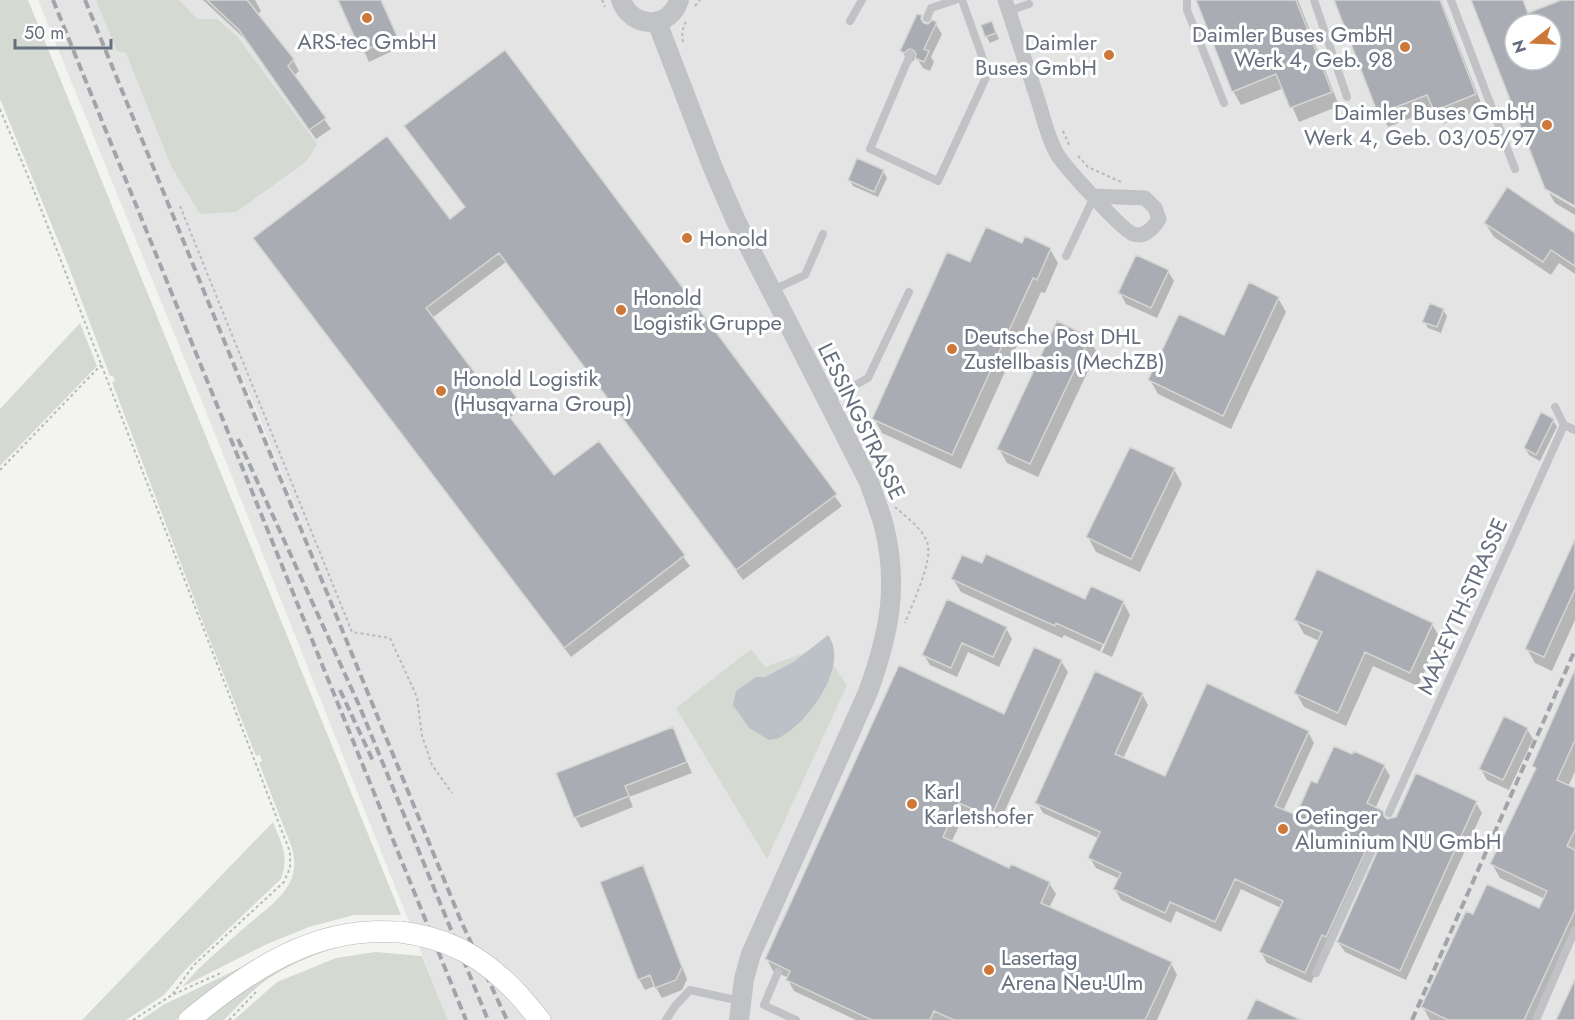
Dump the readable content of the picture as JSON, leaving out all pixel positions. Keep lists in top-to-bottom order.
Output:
{
  "streets": {
    "street": ["LESSINGSTRASSE"],
    "lane": ["MAX-EYTH-STRASSE"]
  },
  "places": [
    "ARS-tec GmbH",
    "Daimler Buses GmbH Werk 4, Geb. 98",
    "Daimler Buses GmbH",
    "Daimler Buses GmbH Werk 4, Geb. 03/05/97",
    "Honold",
    "Honold Logistik Gruppe",
    "Deutsche Post DHL Zustellbasis (MechZB)",
    "Honold Logistik (Husqvarna Group)",
    "Karl Karletshofer",
    "Oetinger Aluminium NU GmbH",
    "Lasertag Arena Neu-Ulm"
  ],
  "scale_bar": "50 m",
  "north": "left"
}
